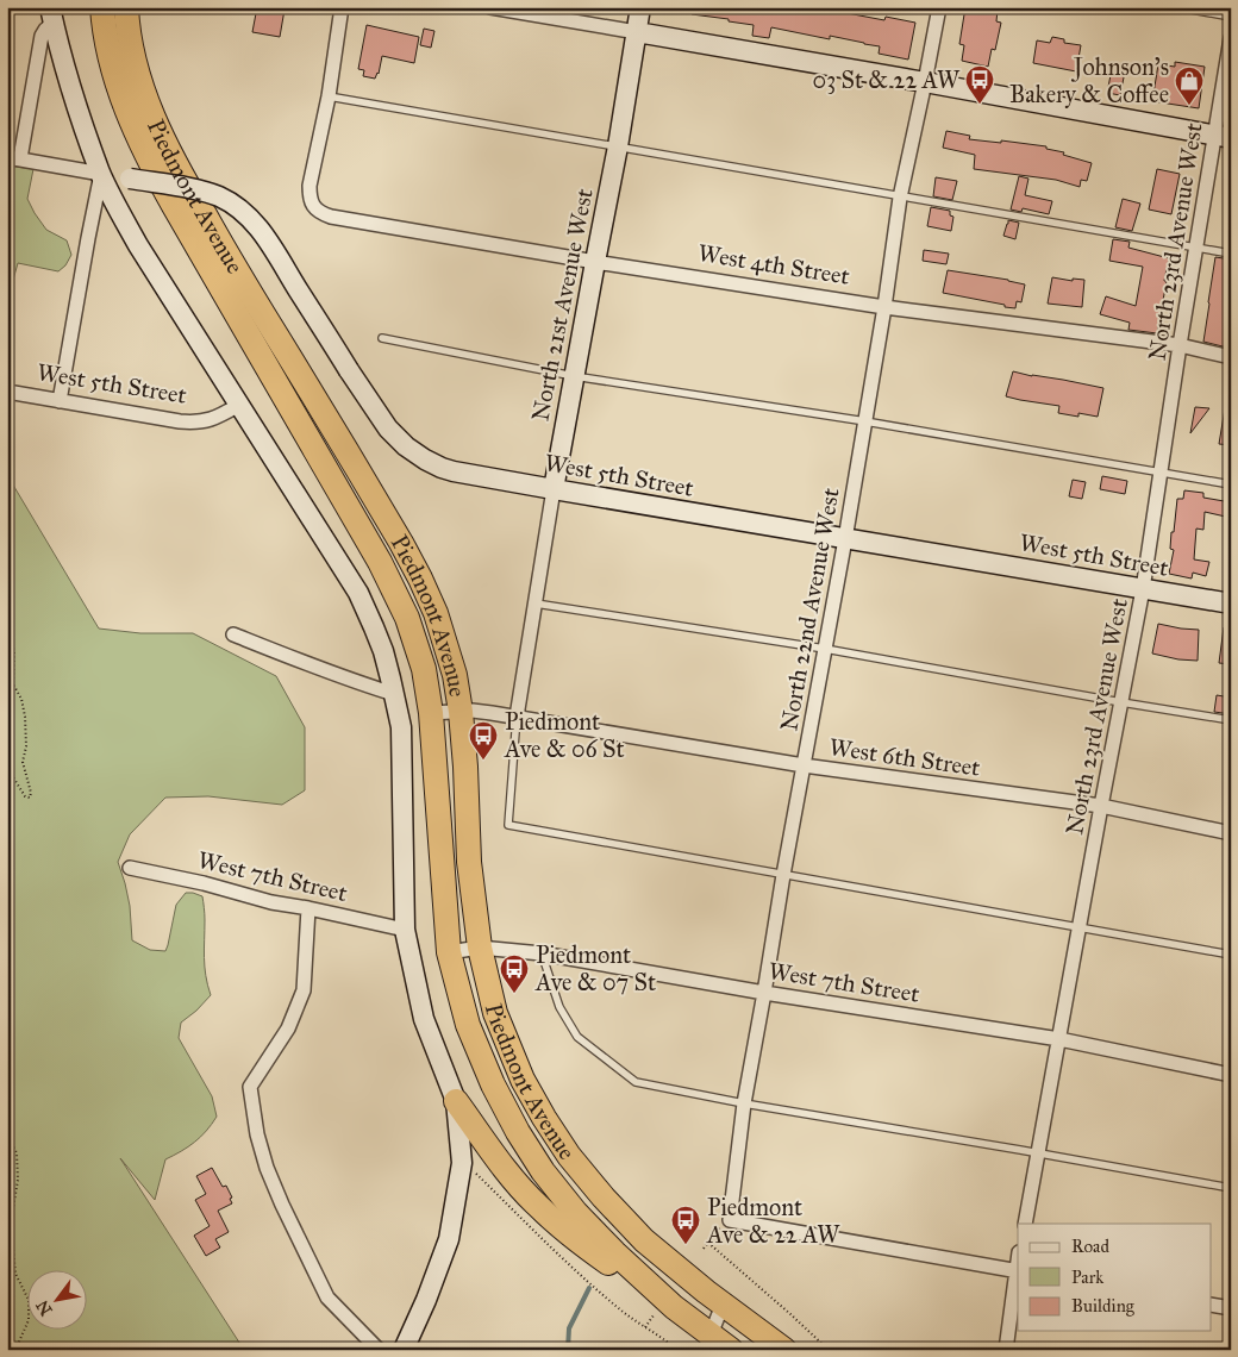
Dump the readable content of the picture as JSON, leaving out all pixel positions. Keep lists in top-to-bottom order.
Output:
{
  "streets": {
    "highway": ["Piedmont Avenue"],
    "street": [
      "North 23rd Avenue West",
      "West 4th Street",
      "North 21st Avenue West",
      "West 5th Street",
      "North 22nd Avenue West",
      "West 6th Street",
      "West 7th Street"
    ]
  },
  "crossings": [
    ["Piedmont Avenue", "West 6th Street"],
    ["Piedmont Avenue", "West 7th Street"],
    ["North 23rd Avenue West", "West 4th Street"],
    ["North 23rd Avenue West", "West 5th Street"],
    ["North 23rd Avenue West", "West 6th Street"],
    ["North 23rd Avenue West", "West 7th Street"],
    ["West 4th Street", "North 21st Avenue West"],
    ["West 4th Street", "North 22nd Avenue West"],
    ["North 21st Avenue West", "West 5th Street"],
    ["North 21st Avenue West", "West 6th Street"],
    ["West 5th Street", "North 22nd Avenue West"],
    ["North 22nd Avenue West", "West 6th Street"],
    ["North 22nd Avenue West", "West 7th Street"]
  ],
  "places": {
    "bus stop": [
      "03 St & 22 AW",
      "Piedmont Ave & 06 St",
      "Piedmont Ave & 07 St",
      "Piedmont Ave & 22 AW"
    ],
    "shop": ["Johnson's Bakery & Coffee"]
  },
  "legend": ["Road", "Park", "Building"],
  "north": "bottom left"
}
